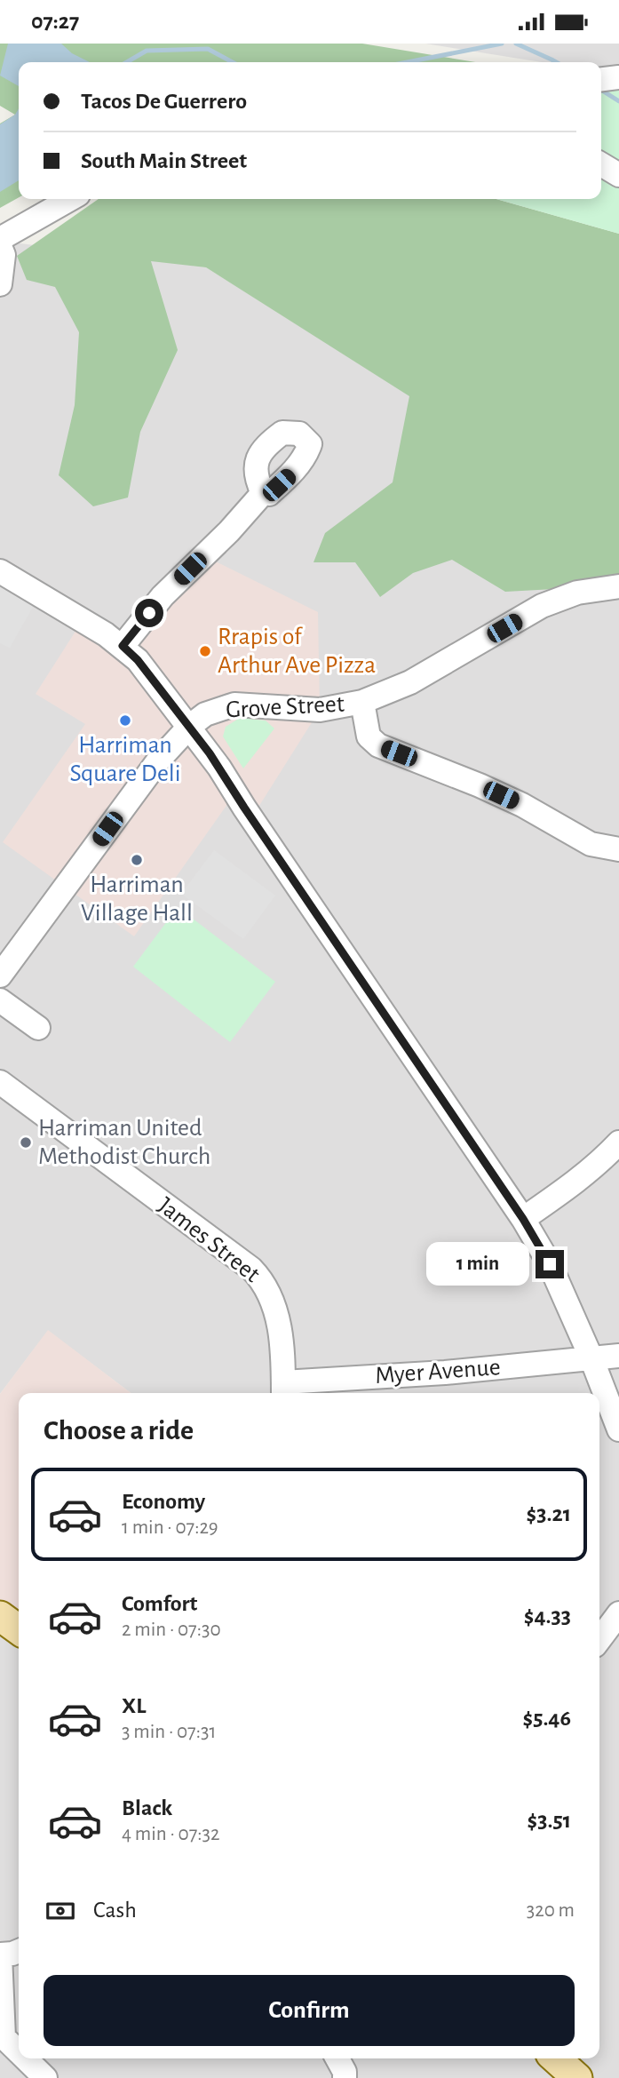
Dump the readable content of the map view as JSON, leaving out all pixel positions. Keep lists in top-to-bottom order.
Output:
{
  "streets": {
    "street": ["Grove Street", "James Street", "Myer Avenue"]
  },
  "crossings": [
    ["James Street", "Myer Avenue"]
  ],
  "places": [
    "Rrapis of Arthur Ave Pizza",
    "Harriman Square Deli",
    "Harriman Village Hall",
    "Harriman United Methodist Church"
  ],
  "page": {
    "status": "07:27",
    "banner": ["Tacos De Guerrero", "South Main Street"],
    "bubble": "1 min",
    "heading": "Choose a ride",
    "list": [
      {
        "name": "Economy",
        "note": "1 min · 07:29",
        "value": "$3.21"
      },
      {
        "name": "Comfort",
        "note": "2 min · 07:30",
        "value": "$4.33"
      },
      {
        "name": "XL",
        "note": "3 min · 07:31",
        "value": "$5.46"
      },
      {
        "name": "Black",
        "note": "4 min · 07:32",
        "value": "$3.51"
      }
    ],
    "pay": ["Cash", "320 m"],
    "buttons": "Confirm"
  }
}
